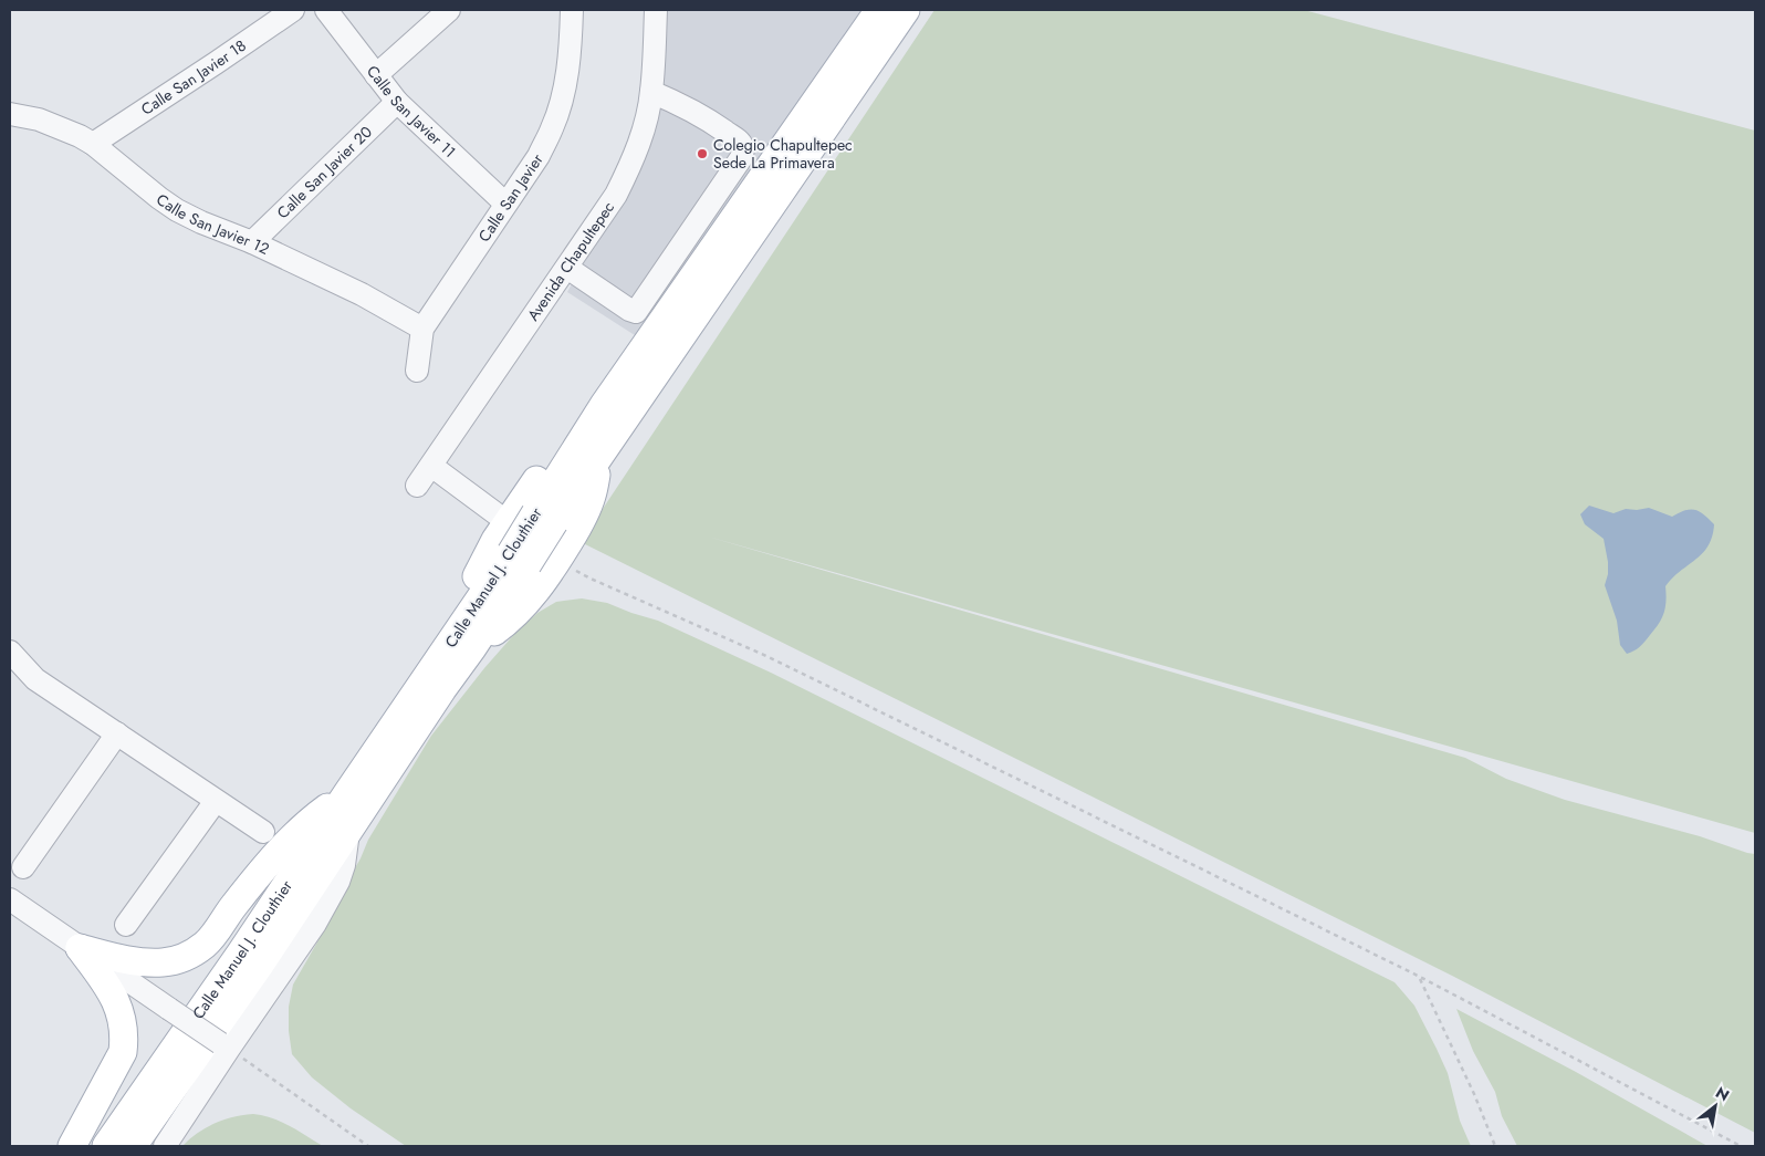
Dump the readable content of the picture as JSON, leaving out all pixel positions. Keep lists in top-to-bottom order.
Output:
{
  "streets": {
    "main road": ["Calle Manuel J. Clouthier"],
    "street": [
      "Calle San Javier 18",
      "Calle San Javier 11",
      "Calle San Javier 20",
      "Calle San Javier",
      "Calle San Javier 12",
      "Avenida Chapultepec"
    ]
  },
  "crossings": [
    ["Calle San Javier 18", "Calle San Javier 12"],
    ["Calle San Javier 11", "Calle San Javier 20"],
    ["Calle San Javier 11", "Calle San Javier"],
    ["Calle San Javier 20", "Calle San Javier 12"],
    ["Calle San Javier", "Calle San Javier 12"]
  ],
  "places": ["Colegio Chapultepec Sede La Primavera"],
  "north": "top right"
}
